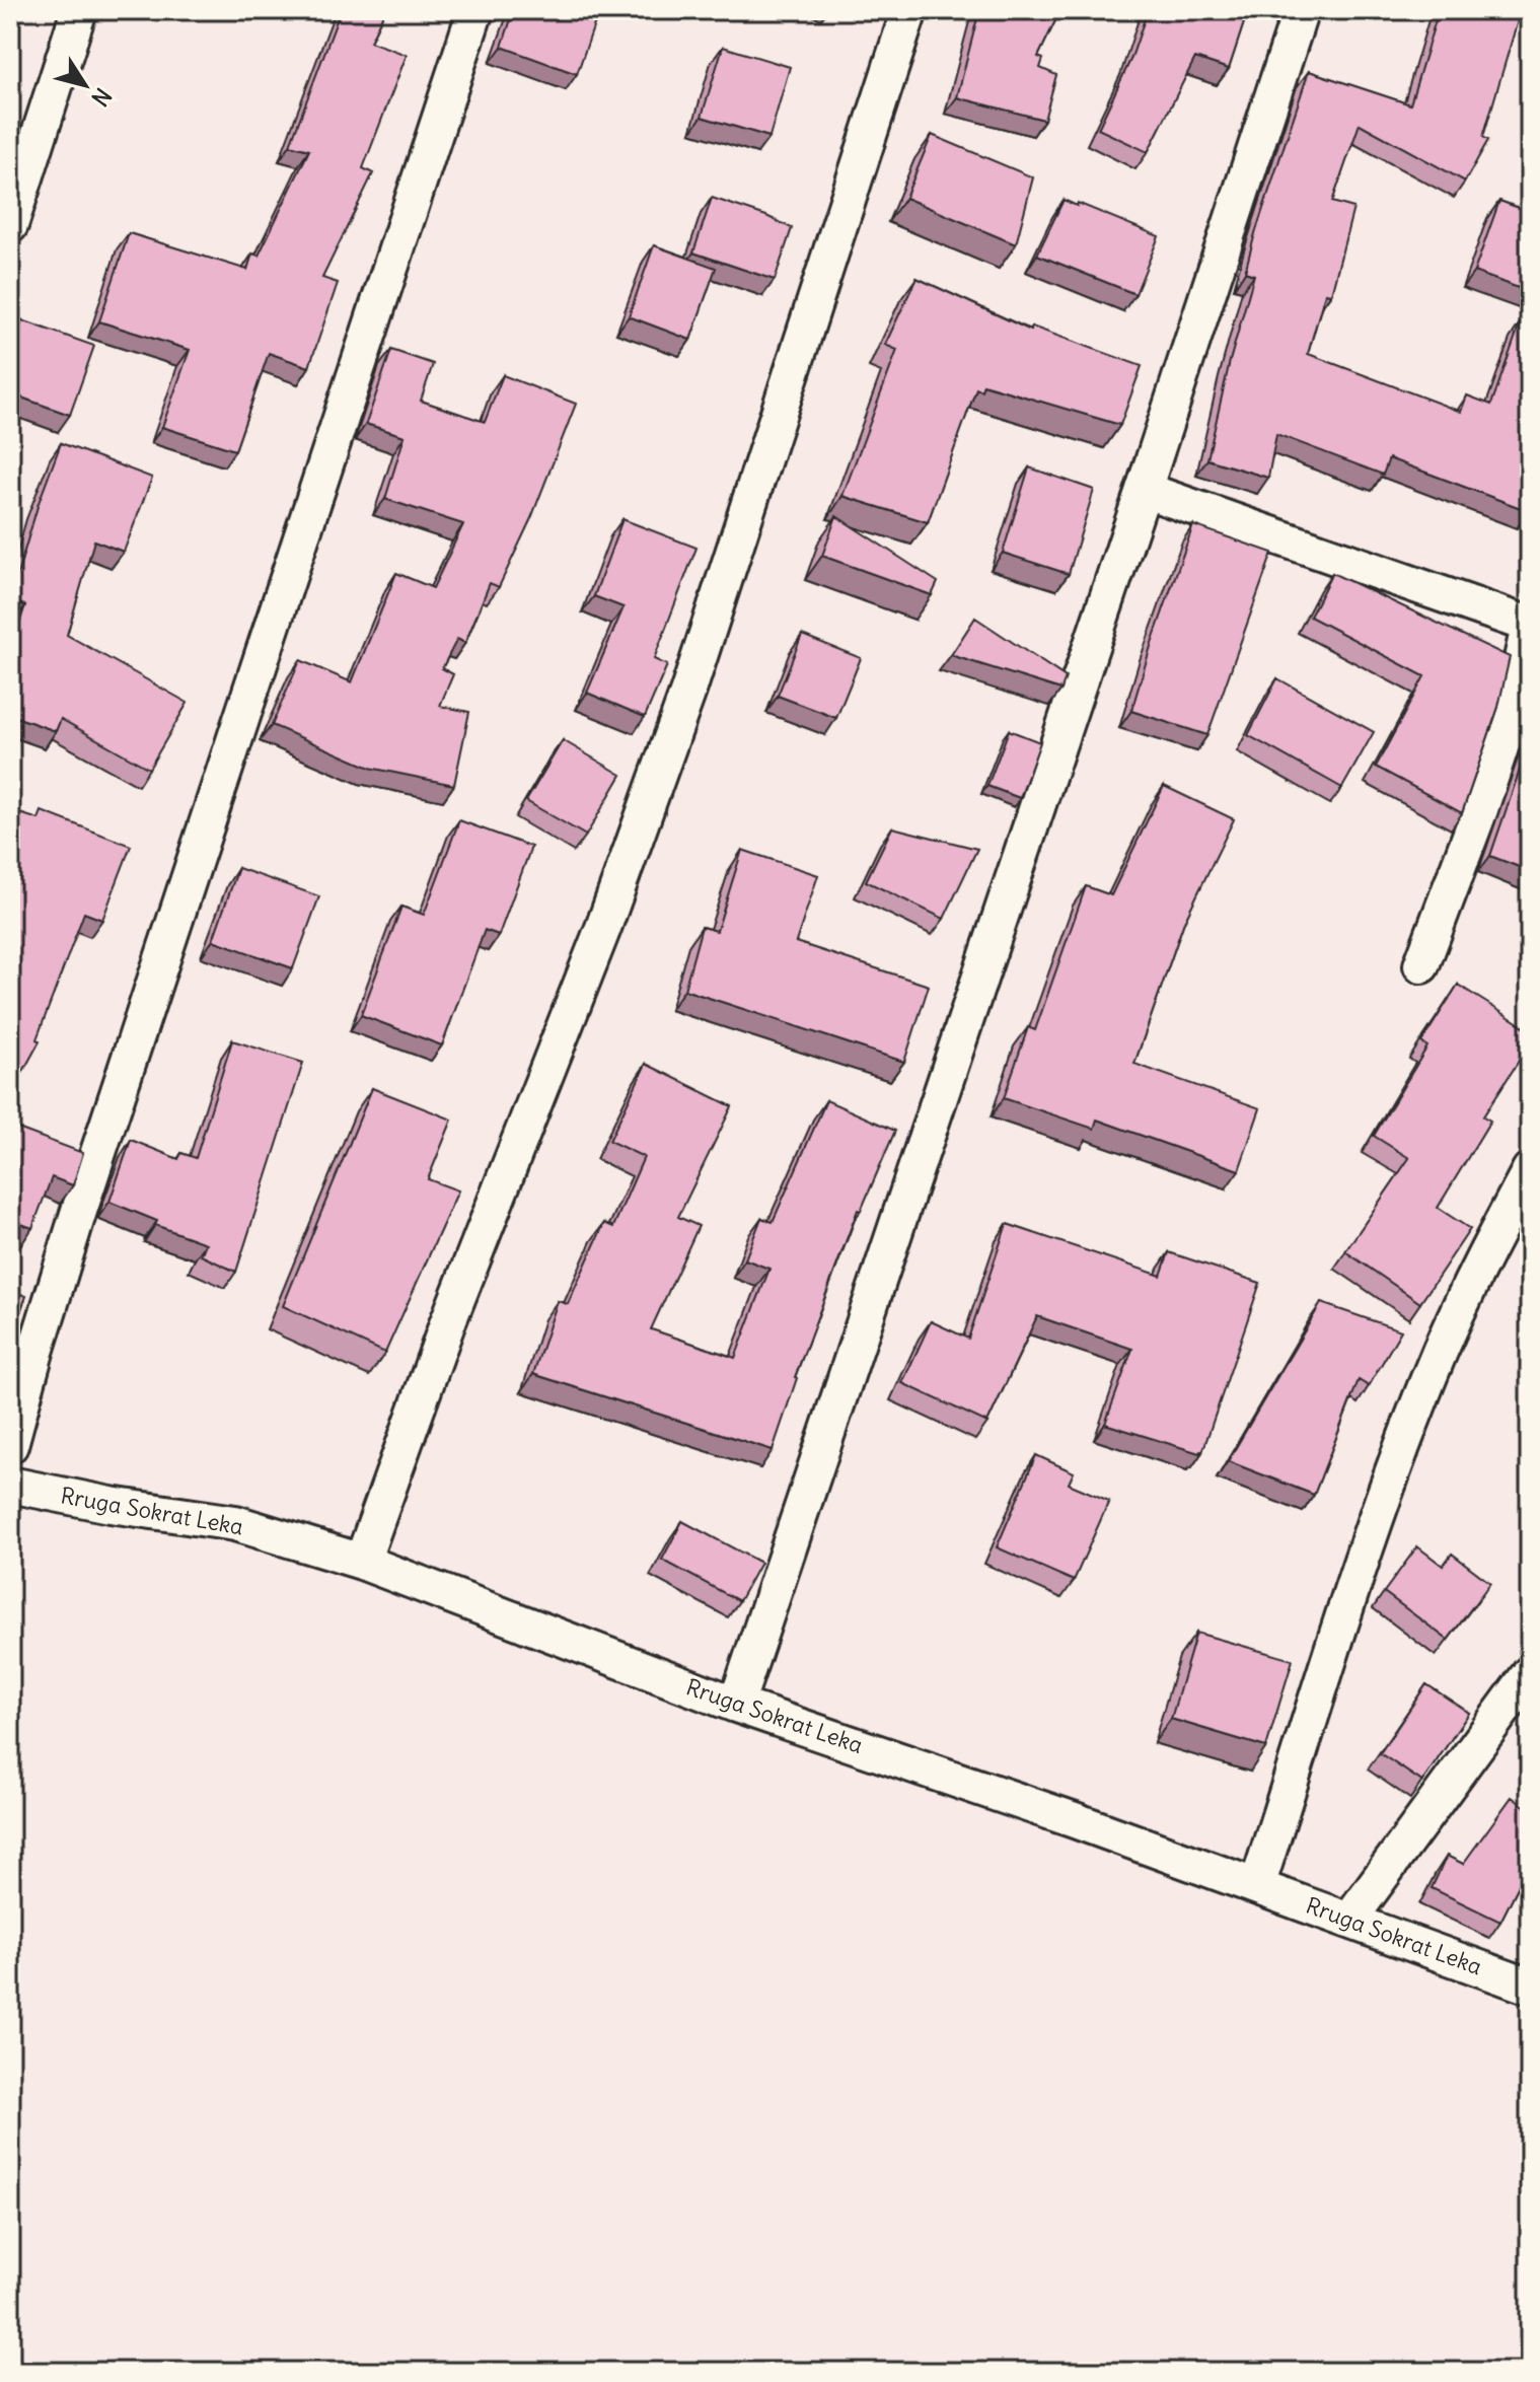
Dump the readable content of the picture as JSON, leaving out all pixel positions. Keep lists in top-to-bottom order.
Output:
{
  "streets": {
    "street": ["Rruga Sokrat Leka"]
  },
  "north": "bottom right"
}
